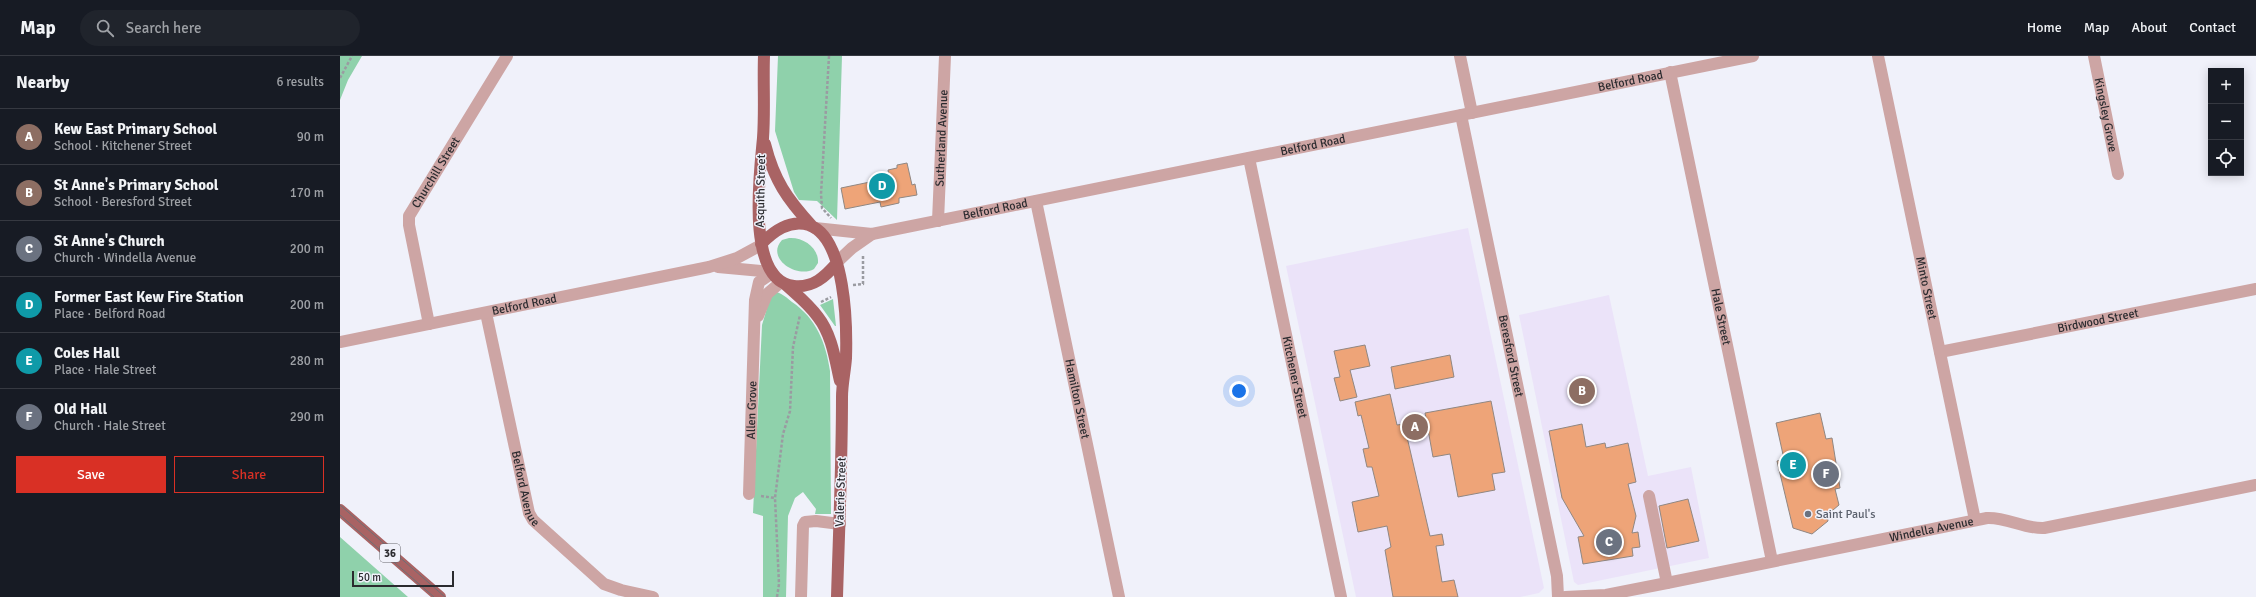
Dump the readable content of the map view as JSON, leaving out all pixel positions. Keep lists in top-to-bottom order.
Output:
{
  "streets": {
    "main road": ["Asquith Street", "Valerie Street", "36"],
    "street": [
      "Belford Road",
      "Kingsley Grove",
      "Sutherland Avenue",
      "Churchill Street",
      "Minto Street",
      "Hale Street",
      "Birdwood Street",
      "Beresford Street",
      "Kitchener Street",
      "Hamilton Street",
      "Allen Grove",
      "Belford Avenue",
      "Windella Avenue"
    ]
  },
  "crossings": [
    ["Belford Road", "Sutherland Avenue"],
    ["Belford Road", "Churchill Street"],
    ["Belford Road", "Asquith Street"],
    ["Belford Road", "Hale Street"],
    ["Belford Road", "Beresford Street"],
    ["Belford Road", "Kitchener Street"],
    ["Belford Road", "Hamilton Street"],
    ["Belford Road", "Allen Grove"],
    ["Belford Road", "Belford Avenue"],
    ["Belford Road", "Valerie Street"],
    ["Asquith Street", "Allen Grove"],
    ["Asquith Street", "Valerie Street"],
    ["Minto Street", "Birdwood Street"],
    ["Minto Street", "Windella Avenue"],
    ["Hale Street", "Windella Avenue"],
    ["Allen Grove", "Valerie Street"]
  ],
  "places": ["Saint Paul's"],
  "scale_bar": "50 m",
  "page": {
    "header": "Map",
    "search": "Search here",
    "nav": [
      "Home",
      "Map",
      "About",
      "Contact"
    ],
    "heading": ["Nearby", "6 results"],
    "map_buttons": ["+", "−"],
    "list": [
      {
        "mark": "A",
        "name": "Kew East Primary School",
        "note": "School · Kitchener Street",
        "value": "90 m"
      },
      {
        "mark": "B",
        "name": "St Anne's Primary School",
        "note": "School · Beresford Street",
        "value": "170 m"
      },
      {
        "mark": "C",
        "name": "St Anne's Church",
        "note": "Church · Windella Avenue",
        "value": "200 m"
      },
      {
        "mark": "D",
        "name": "Former East Kew Fire Station",
        "note": "Place · Belford Road",
        "value": "200 m"
      },
      {
        "mark": "E",
        "name": "Coles Hall",
        "note": "Place · Hale Street",
        "value": "280 m"
      },
      {
        "mark": "F",
        "name": "Old Hall",
        "note": "Church · Hale Street",
        "value": "290 m"
      }
    ],
    "pins": [
      "D",
      "B",
      "A",
      "E",
      "F",
      "C"
    ],
    "buttons": ["Save", "Share"],
    "scale": "50 m"
  }
}
